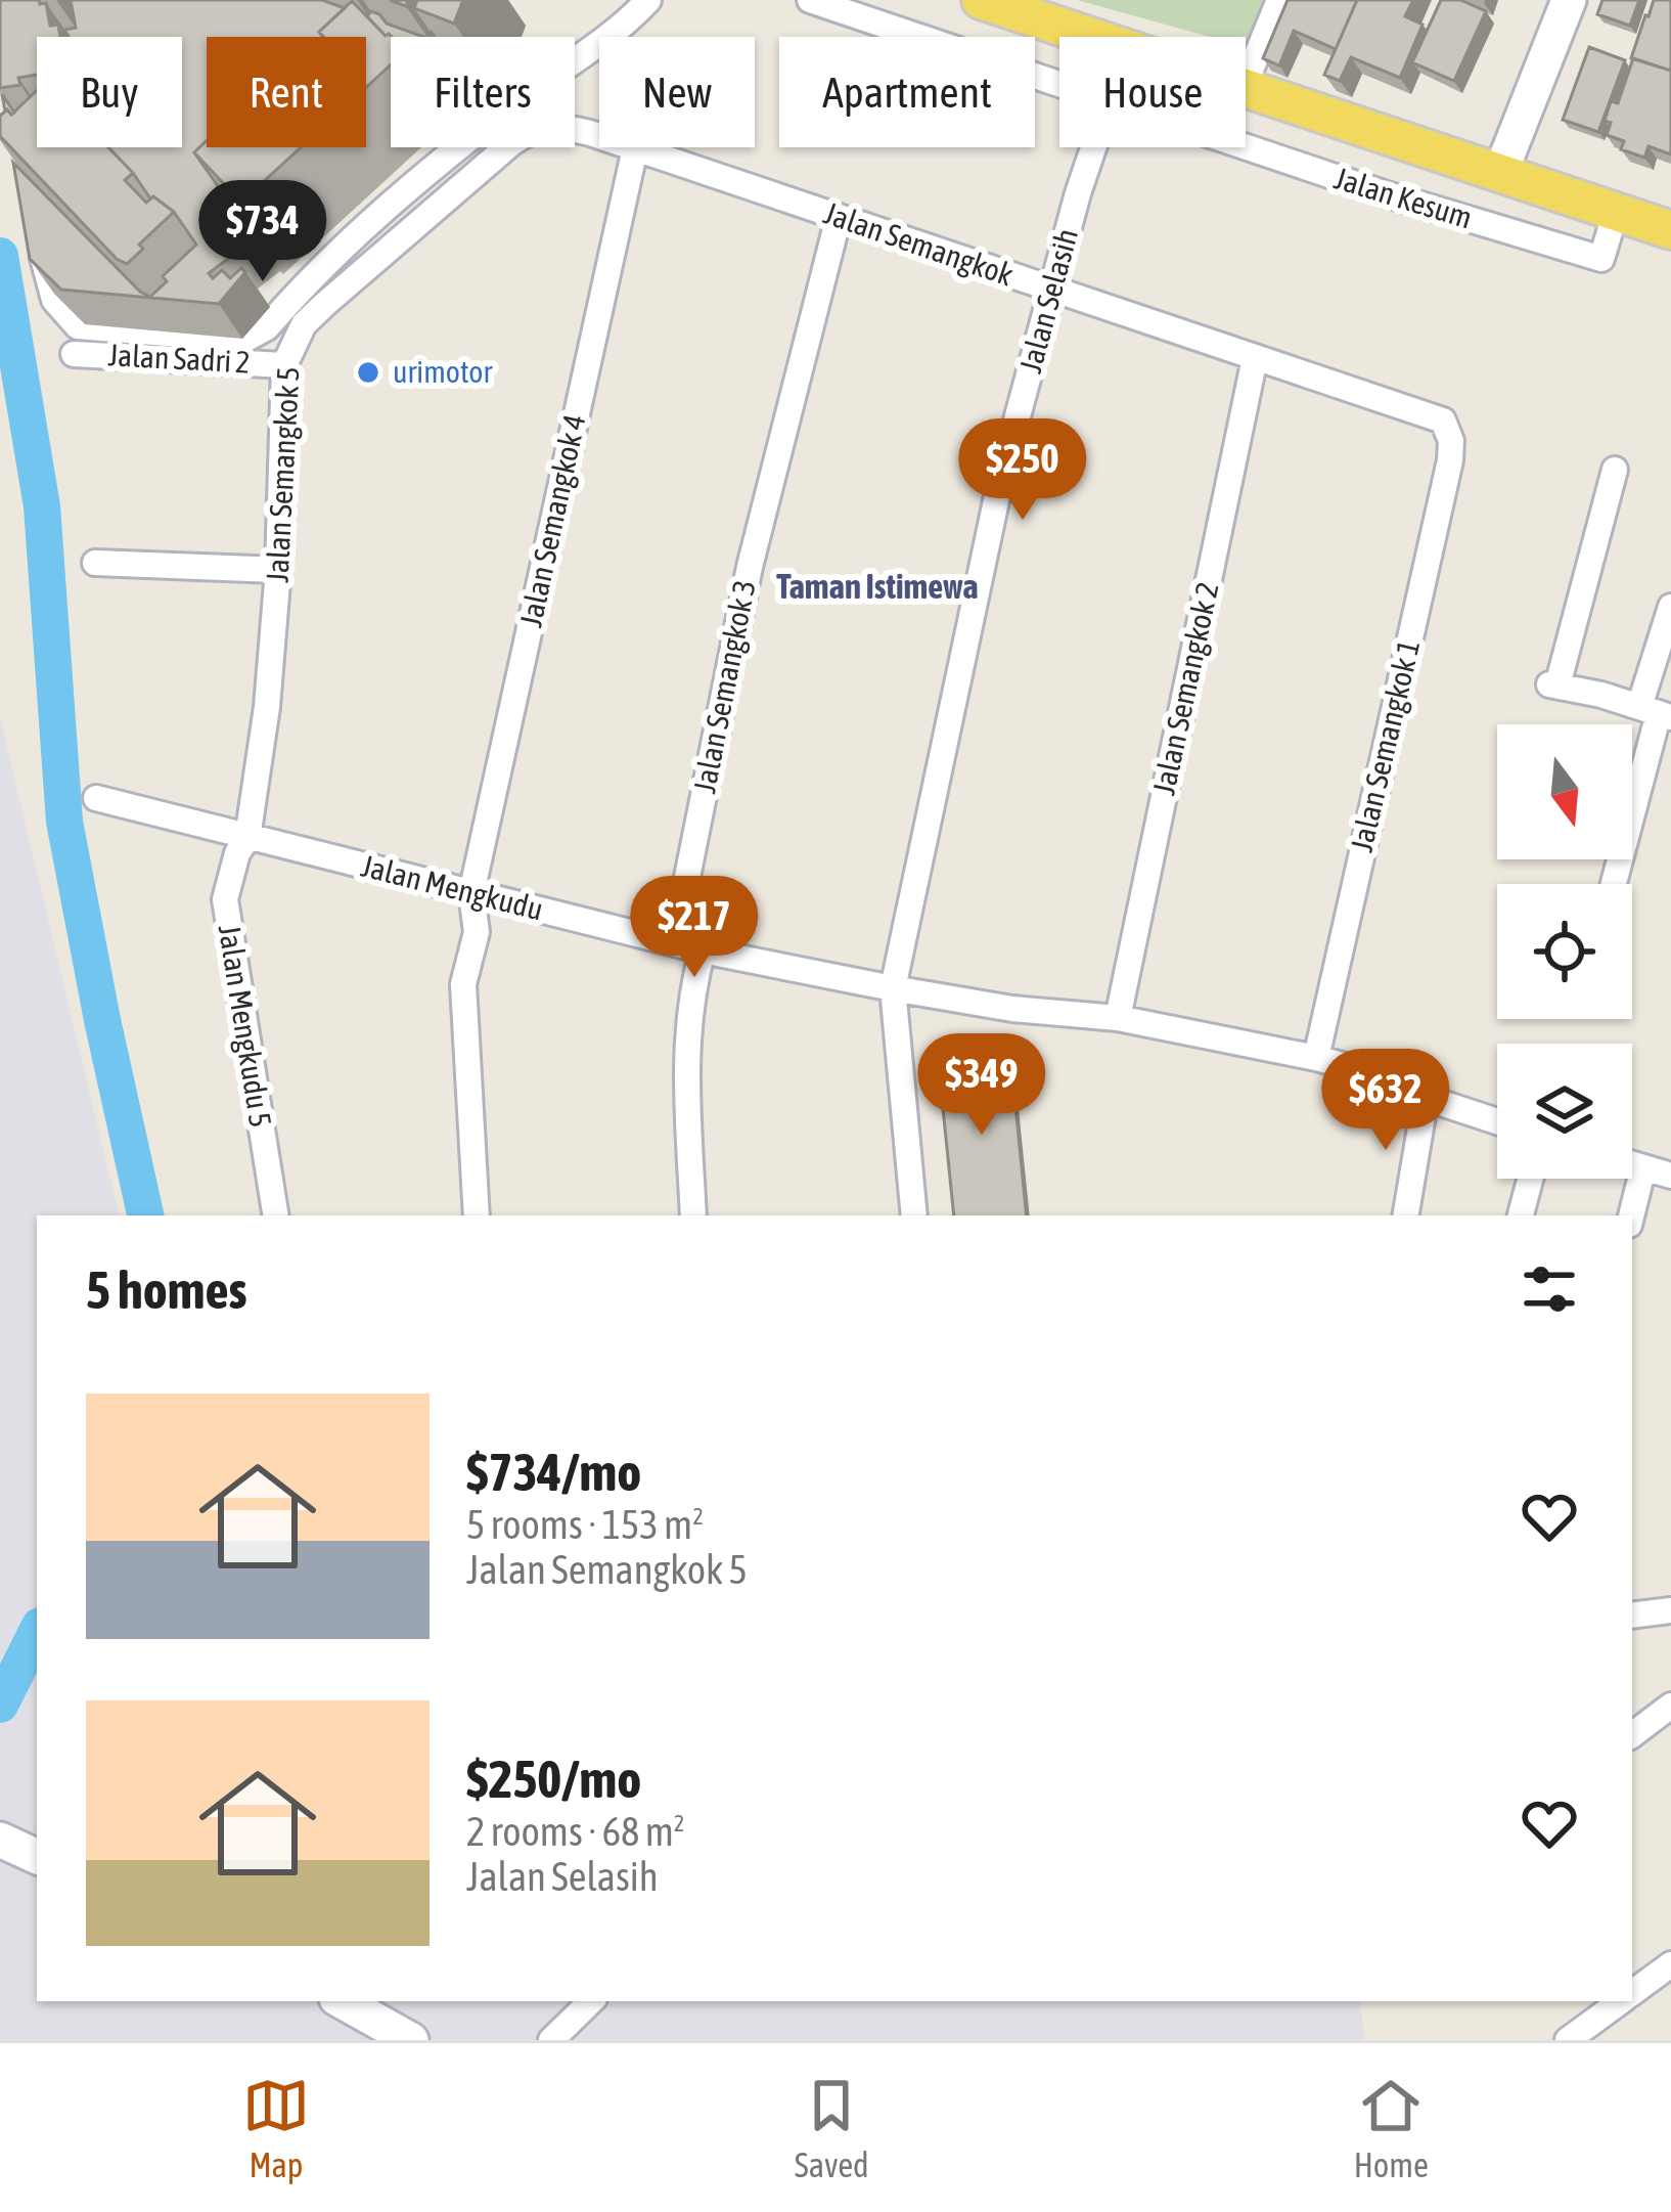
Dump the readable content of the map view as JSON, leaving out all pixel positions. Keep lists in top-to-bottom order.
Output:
{
  "streets": {
    "street": [
      "Jalan Kesum",
      "Jalan Semangkok",
      "Jalan Selasih",
      "Jalan Sadri 2",
      "Jalan Semangkok 5",
      "Jalan Semangkok 4",
      "Jalan Semangkok 3",
      "Jalan Semangkok 2",
      "Jalan Semangkok 1",
      "Jalan Mengkudu",
      "Jalan Mengkudu 5"
    ]
  },
  "crossings": [
    ["Jalan Semangkok", "Jalan Selasih"],
    ["Jalan Semangkok", "Jalan Semangkok 5"],
    ["Jalan Semangkok", "Jalan Semangkok 4"],
    ["Jalan Semangkok", "Jalan Semangkok 3"],
    ["Jalan Semangkok", "Jalan Semangkok 2"],
    ["Jalan Semangkok", "Jalan Semangkok 1"],
    ["Jalan Selasih", "Jalan Mengkudu"],
    ["Jalan Sadri 2", "Jalan Semangkok 5"],
    ["Jalan Semangkok 5", "Jalan Mengkudu"],
    ["Jalan Semangkok 5", "Jalan Mengkudu 5"],
    ["Jalan Semangkok 4", "Jalan Mengkudu"],
    ["Jalan Semangkok 3", "Jalan Mengkudu"],
    ["Jalan Semangkok 2", "Jalan Mengkudu"],
    ["Jalan Semangkok 1", "Jalan Mengkudu"],
    ["Jalan Mengkudu", "Jalan Mengkudu 5"]
  ],
  "districts": ["Taman Istimewa"],
  "places": ["urimotor"],
  "north": "bottom",
  "page": {
    "chip": [
      "Buy",
      "Rent",
      "Filters",
      "New",
      "Apartment",
      "House"
    ],
    "price": [
      "$734",
      "$250",
      "$217",
      "$349",
      "$632"
    ],
    "heading": "5 homes",
    "list": [
      {
        "name": "$734/mo",
        "note": "5 rooms · 153 m² · Jalan Semangkok 5"
      },
      {
        "name": "$250/mo",
        "note": "2 rooms · 68 m² · Jalan Selasih"
      }
    ],
    "tabs": ["Map", "Saved", "Home"]
  }
}
